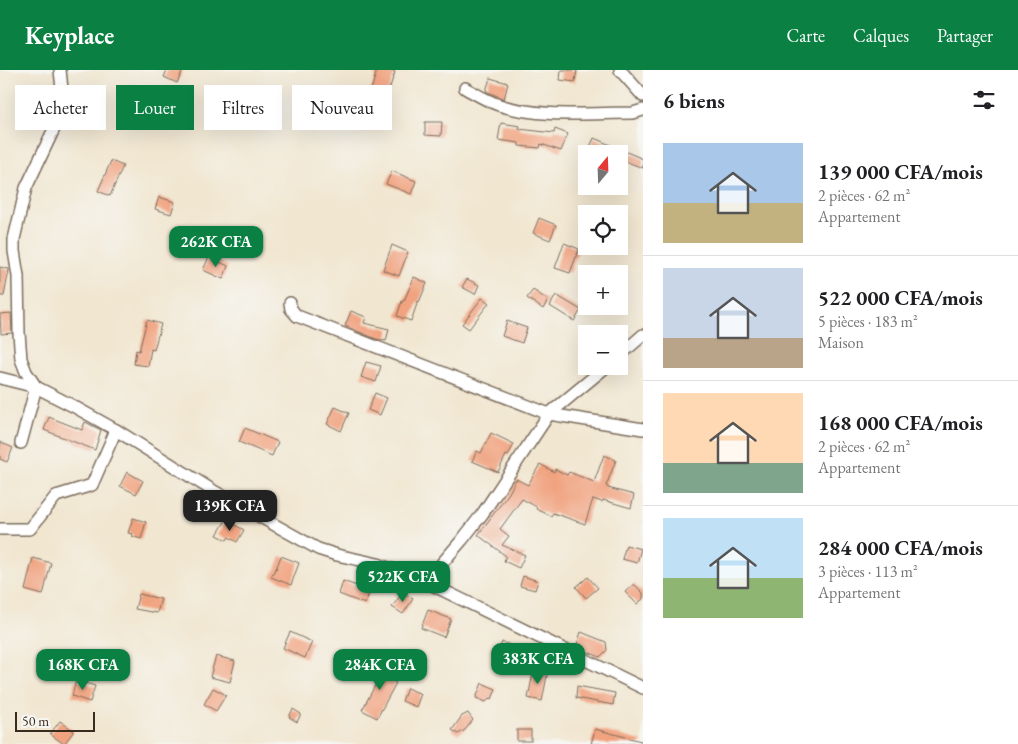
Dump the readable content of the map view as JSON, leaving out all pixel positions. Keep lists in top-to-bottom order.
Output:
{
  "scale_bar": "50 m",
  "north": "top",
  "page": {
    "header": "Keyplace",
    "nav": ["Carte", "Calques", "Partager"],
    "heading": "6 biens",
    "chip": [
      "Acheter",
      "Louer",
      "Filtres",
      "Nouveau"
    ],
    "list": [
      {
        "name": "139 000 CFA/mois",
        "note": "2 pièces · 62 m² · Appartement"
      },
      {
        "name": "522 000 CFA/mois",
        "note": "5 pièces · 183 m² · Maison"
      },
      {
        "name": "168 000 CFA/mois",
        "note": "2 pièces · 62 m² · Appartement"
      },
      {
        "name": "284 000 CFA/mois",
        "note": "3 pièces · 113 m² · Appartement"
      }
    ],
    "map_buttons": ["+", "−"],
    "price": [
      "262K CFA",
      "139K CFA",
      "522K CFA",
      "383K CFA",
      "168K CFA",
      "284K CFA"
    ],
    "scale": "50 m"
  }
}
